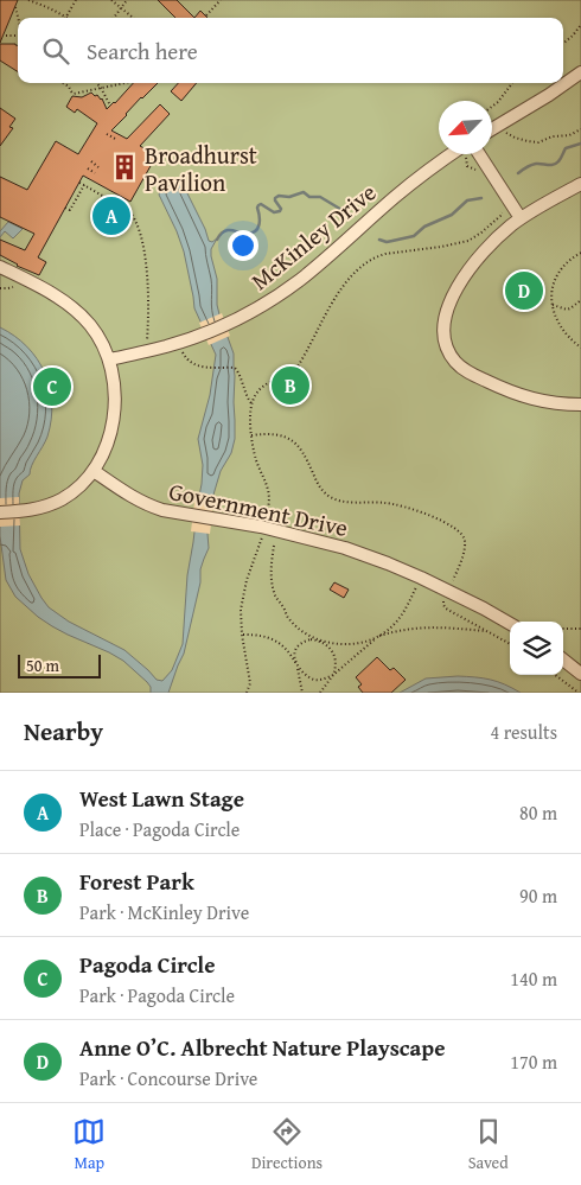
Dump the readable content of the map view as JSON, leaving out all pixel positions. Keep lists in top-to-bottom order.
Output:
{
  "streets": {
    "street": ["McKinley Drive", "Government Drive"]
  },
  "places": {
    "building": ["Broadhurst Pavilion"]
  },
  "scale_bar": "50 m",
  "north": "bottom left",
  "page": {
    "search": "Search here",
    "pins": [
      "A",
      "D",
      "B",
      "C"
    ],
    "scale": "50 m",
    "heading": ["Nearby", "4 results"],
    "list": [
      {
        "mark": "A",
        "name": "West Lawn Stage",
        "note": "Place · Pagoda Circle",
        "value": "80 m"
      },
      {
        "mark": "B",
        "name": "Forest Park",
        "note": "Park · McKinley Drive",
        "value": "90 m"
      },
      {
        "mark": "C",
        "name": "Pagoda Circle",
        "note": "Park · Pagoda Circle",
        "value": "140 m"
      },
      {
        "mark": "D",
        "name": "Anne O’C. Albrecht Nature Playscape",
        "note": "Park · Concourse Drive",
        "value": "170 m"
      }
    ],
    "nav": ["Map", "Directions", "Saved"]
  }
}
